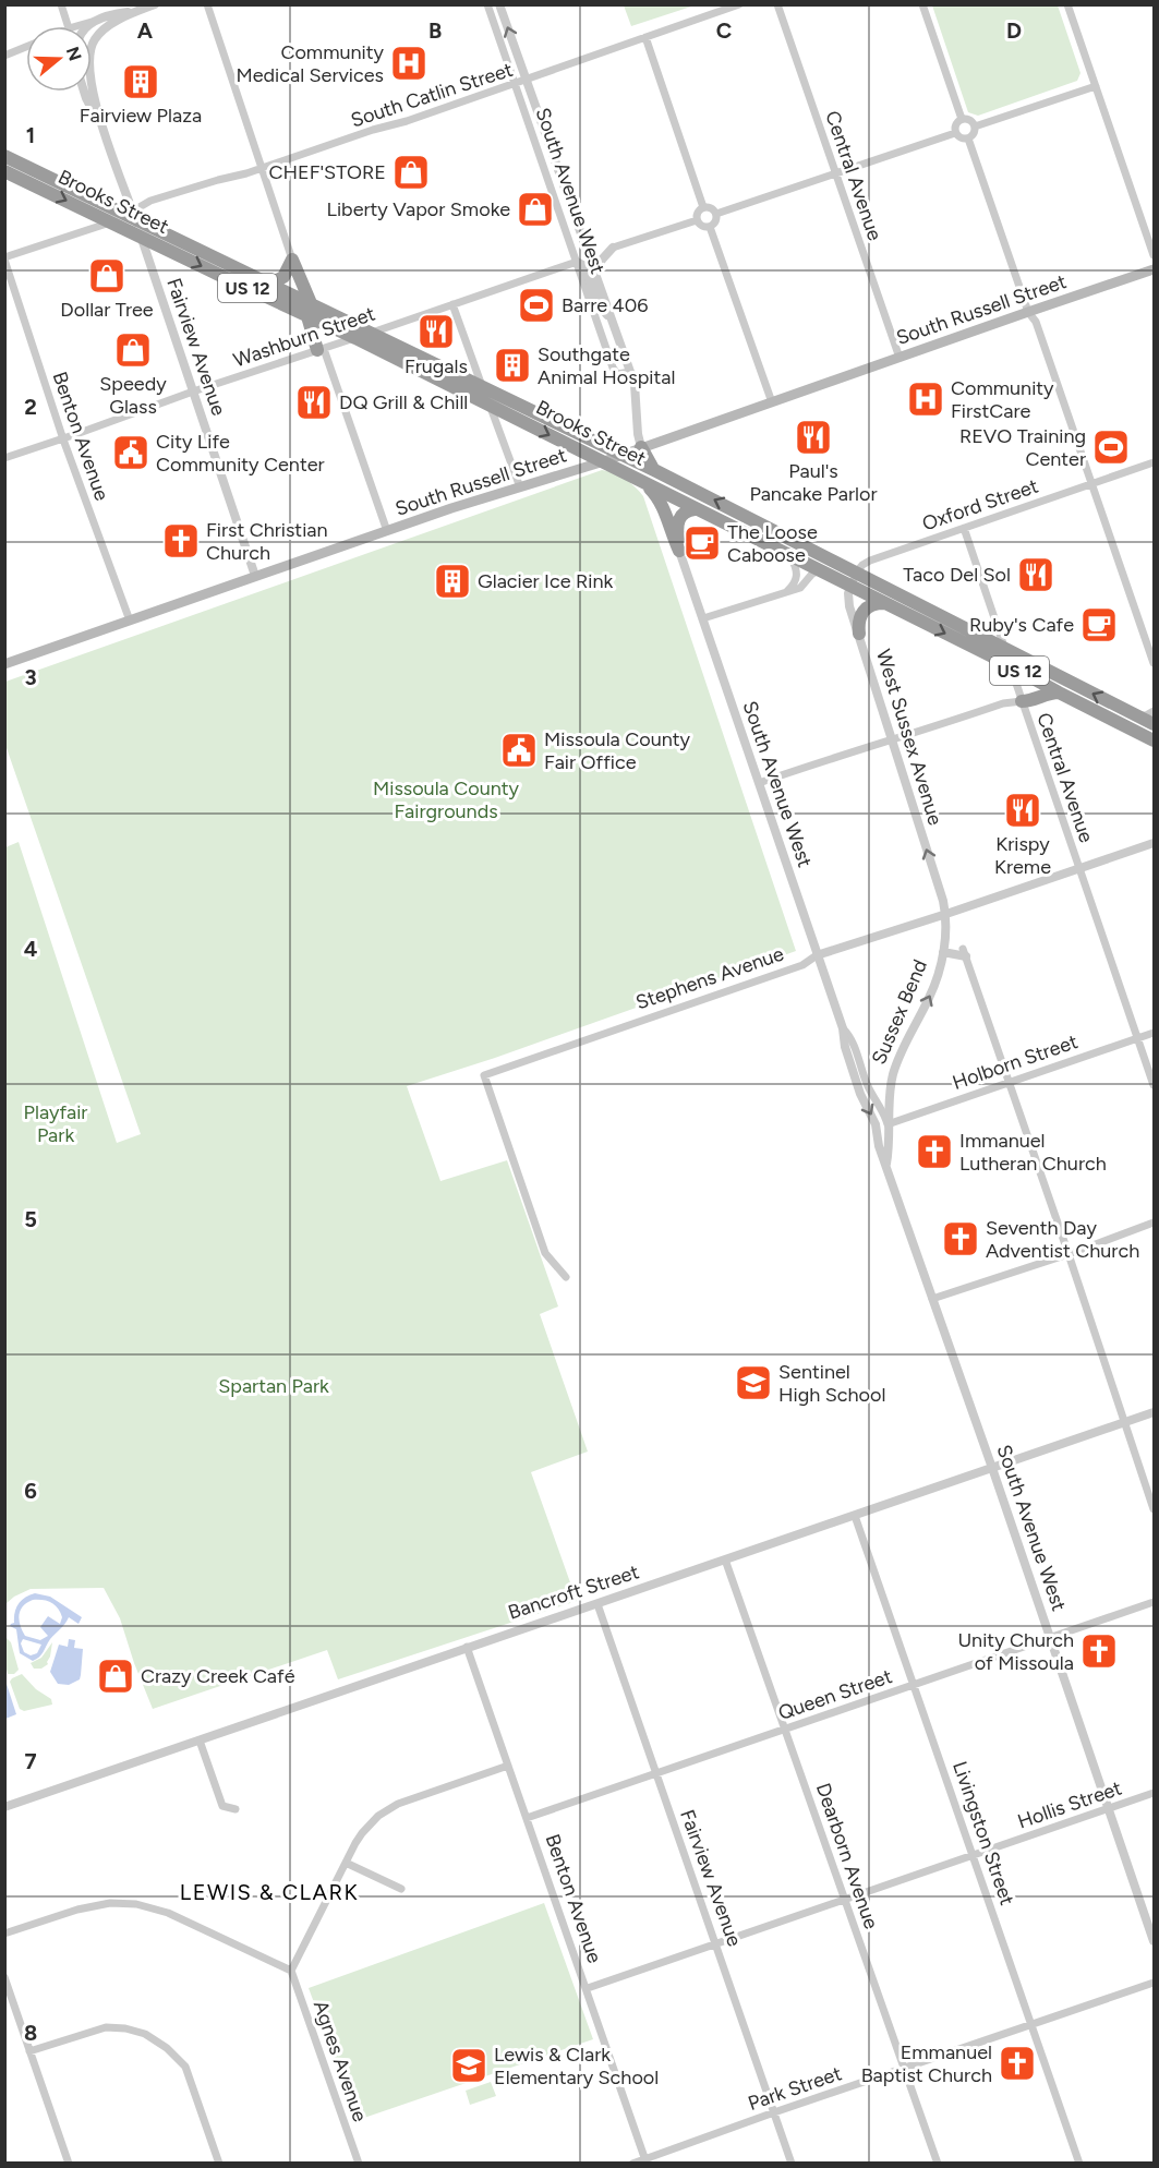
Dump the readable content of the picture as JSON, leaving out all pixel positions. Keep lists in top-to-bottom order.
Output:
{
  "streets": {
    "highway": ["Brooks Street", "US 12"],
    "main road": ["South Russell Street"],
    "street": [
      "South Catlin Street",
      "Central Avenue",
      "South Avenue West",
      "Washburn Street",
      "Fairview Avenue",
      "Benton Avenue",
      "Oxford Street",
      "West Sussex Avenue",
      "Stephens Avenue",
      "Sussex Bend",
      "Holborn Street",
      "Bancroft Street",
      "Queen Street",
      "Hollis Street",
      "Livingston Street",
      "Dearborn Avenue",
      "Agnes Avenue",
      "Park Street"
    ]
  },
  "crossings": [
    ["South Catlin Street", "South Avenue West"],
    ["South Catlin Street", "Brooks Street"],
    ["South Catlin Street", "Fairview Avenue"],
    ["Central Avenue", "Brooks Street"],
    ["Central Avenue", "South Russell Street"],
    ["Central Avenue", "Oxford Street"],
    ["Central Avenue", "Stephens Avenue"],
    ["Central Avenue", "Holborn Street"],
    ["South Avenue West", "South Russell Street"],
    ["South Avenue West", "Washburn Street"],
    ["South Avenue West", "Stephens Avenue"],
    ["South Avenue West", "Sussex Bend"],
    ["South Avenue West", "Holborn Street"],
    ["South Avenue West", "Bancroft Street"],
    ["South Avenue West", "Queen Street"],
    ["South Avenue West", "Hollis Street"],
    ["Brooks Street", "US 12"],
    ["Brooks Street", "South Russell Street"],
    ["Brooks Street", "Washburn Street"],
    ["Brooks Street", "Fairview Avenue"],
    ["Brooks Street", "Oxford Street"],
    ["Brooks Street", "West Sussex Avenue"],
    ["South Russell Street", "Fairview Avenue"],
    ["South Russell Street", "Benton Avenue"],
    ["Washburn Street", "Fairview Avenue"],
    ["Washburn Street", "Benton Avenue"],
    ["Fairview Avenue", "Bancroft Street"],
    ["Fairview Avenue", "Queen Street"],
    ["Fairview Avenue", "Hollis Street"],
    ["Fairview Avenue", "Park Street"],
    ["Benton Avenue", "Bancroft Street"],
    ["Benton Avenue", "Queen Street"],
    ["Benton Avenue", "Hollis Street"],
    ["Benton Avenue", "Park Street"],
    ["Oxford Street", "West Sussex Avenue"],
    ["West Sussex Avenue", "Stephens Avenue"],
    ["West Sussex Avenue", "Sussex Bend"],
    ["Stephens Avenue", "Sussex Bend"],
    ["Sussex Bend", "Holborn Street"],
    ["Bancroft Street", "Livingston Street"],
    ["Bancroft Street", "Dearborn Avenue"],
    ["Queen Street", "Livingston Street"],
    ["Queen Street", "Dearborn Avenue"],
    ["Hollis Street", "Livingston Street"],
    ["Hollis Street", "Dearborn Avenue"],
    ["Livingston Street", "Park Street"],
    ["Dearborn Avenue", "Park Street"]
  ],
  "one_way": ["West Sussex Avenue", "Sussex Bend"],
  "districts": ["LEWIS & CLARK"],
  "parks": ["Missoula County Fairgrounds", "Playfair Park", "Spartan Park"],
  "places": {
    "hospital": ["Community Medical Services", "Community FirstCare"],
    "building": ["Fairview Plaza", "Southgate Animal Hospital", "Glacier Ice Rink"],
    "shop": [
      "CHEF'STORE",
      "Liberty Vapor Smoke",
      "Dollar Tree",
      "Speedy Glass",
      "Crazy Creek Café"
    ],
    "sports": ["Barre 406", "REVO Training Center"],
    "restaurant": [
      "Frugals",
      "DQ Grill & Chill",
      "Paul's Pancake Parlor",
      "Taco Del Sol",
      "Krispy Kreme"
    ],
    "public building": ["City Life Community Center", "Missoula County Fair Office"],
    "church": [
      "First Christian Church",
      "Immanuel Lutheran Church",
      "Seventh Day Adventist Church",
      "Unity Church of Missoula",
      "Emmanuel Baptist Church"
    ],
    "cafe": ["The Loose Caboose", "Ruby's Cafe"],
    "school or university": ["Sentinel High School", "Lewis & Clark Elementary School"]
  },
  "north": "right",
  "grid": {
    "columns": [
      "A",
      "B",
      "C",
      "D"
    ],
    "rows": [
      "1",
      "2",
      "3",
      "4",
      "5",
      "6",
      "7",
      "8"
    ]
  }
}
